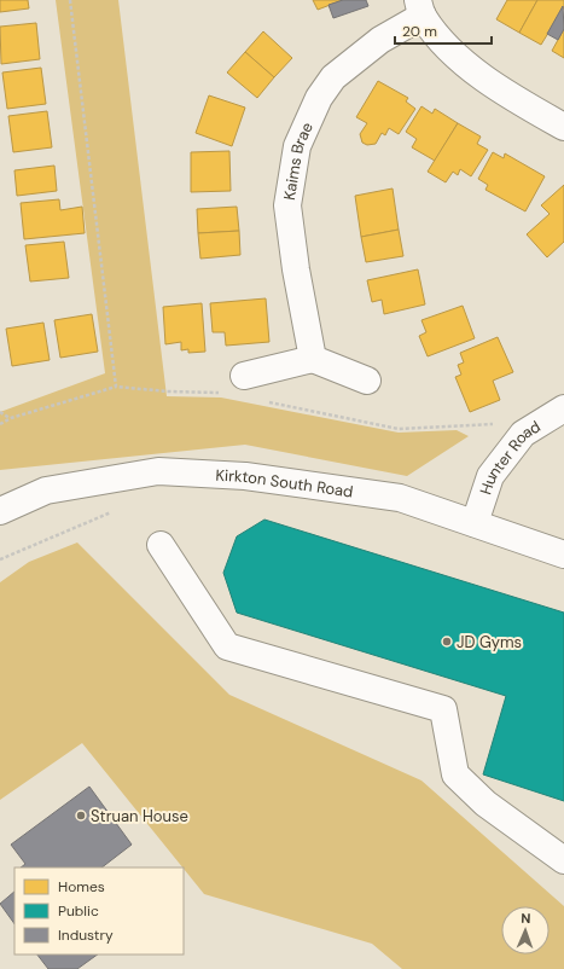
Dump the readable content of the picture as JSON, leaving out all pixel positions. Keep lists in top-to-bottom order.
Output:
{
  "streets": {
    "street": ["Kaims Brae", "Hunter Road", "Kirkton South Road"]
  },
  "crossings": [
    ["Hunter Road", "Kirkton South Road"]
  ],
  "places": ["JD Gyms", "Struan House"],
  "legend": ["Homes", "Public", "Industry"],
  "scale_bar": "20 m",
  "north": "top"
}
